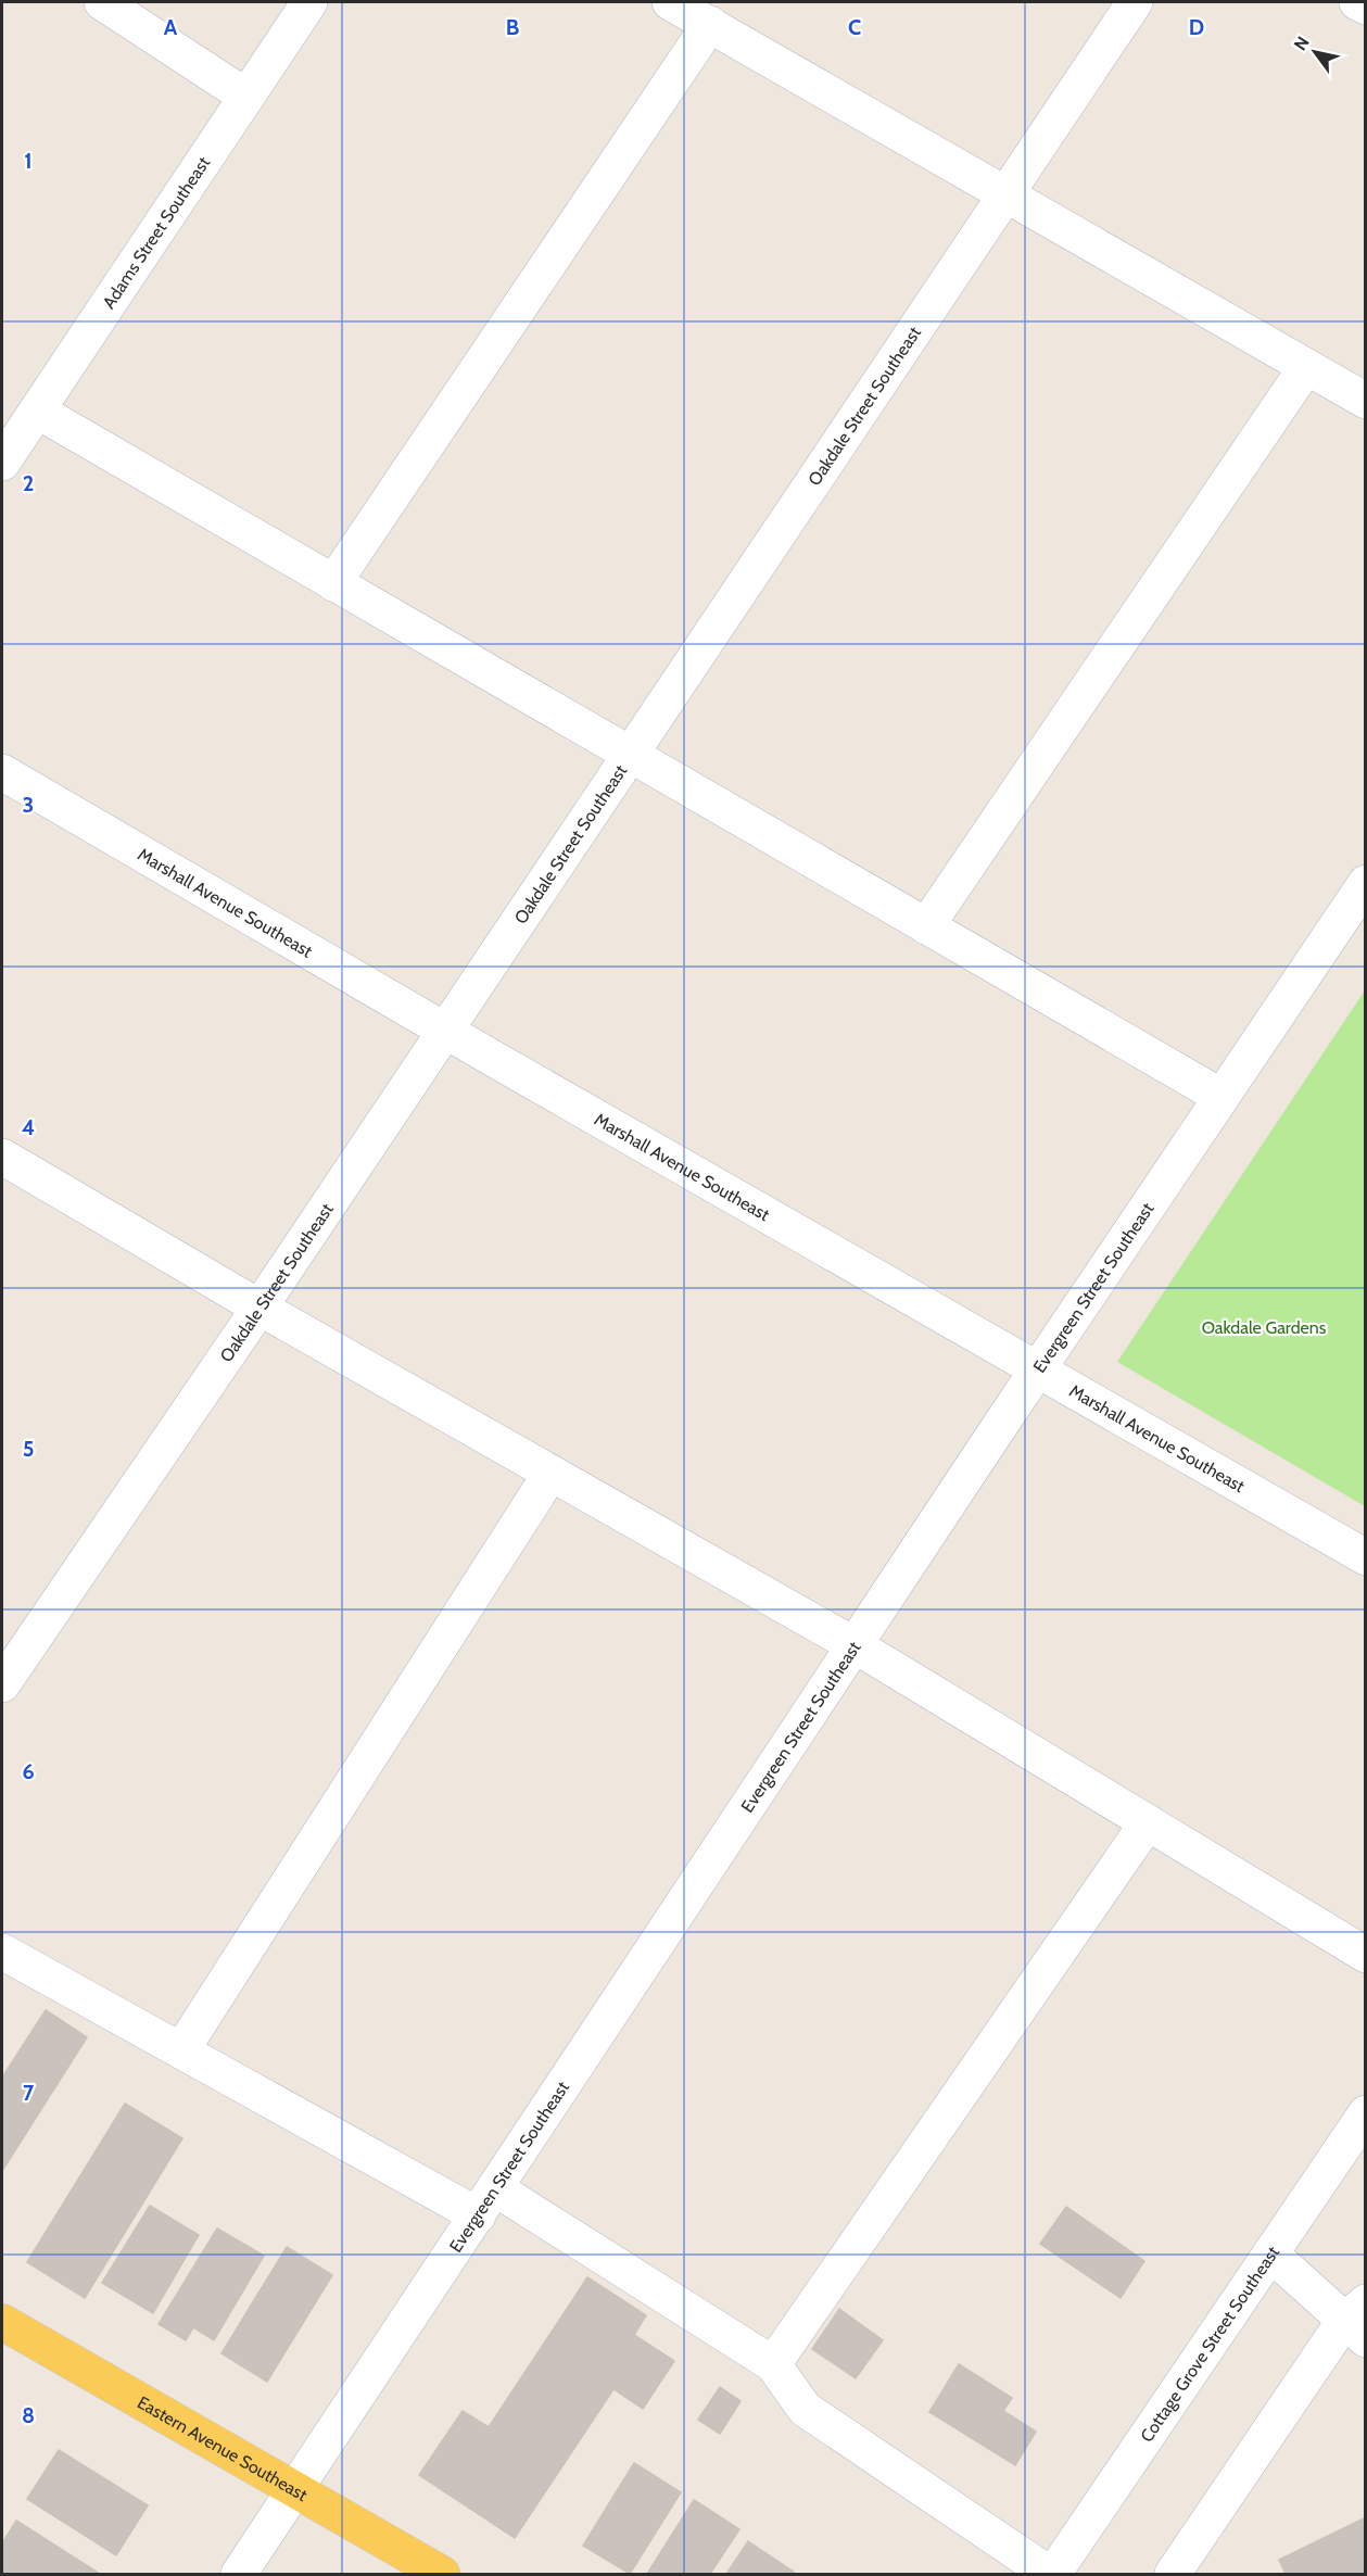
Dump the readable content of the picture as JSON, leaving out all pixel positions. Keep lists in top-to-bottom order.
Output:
{
  "streets": {
    "main road": ["Eastern Avenue Southeast"],
    "street": [
      "Adams Street Southeast",
      "Oakdale Street Southeast",
      "Marshall Avenue Southeast",
      "Evergreen Street Southeast",
      "Cottage Grove Street Southeast"
    ]
  },
  "crossings": [
    ["Oakdale Street Southeast", "Marshall Avenue Southeast"],
    ["Marshall Avenue Southeast", "Evergreen Street Southeast"],
    ["Evergreen Street Southeast", "Eastern Avenue Southeast"]
  ],
  "parks": ["Oakdale Gardens"],
  "north": "top left",
  "grid": {
    "columns": [
      "A",
      "B",
      "C",
      "D"
    ],
    "rows": [
      "1",
      "2",
      "3",
      "4",
      "5",
      "6",
      "7",
      "8"
    ]
  }
}
